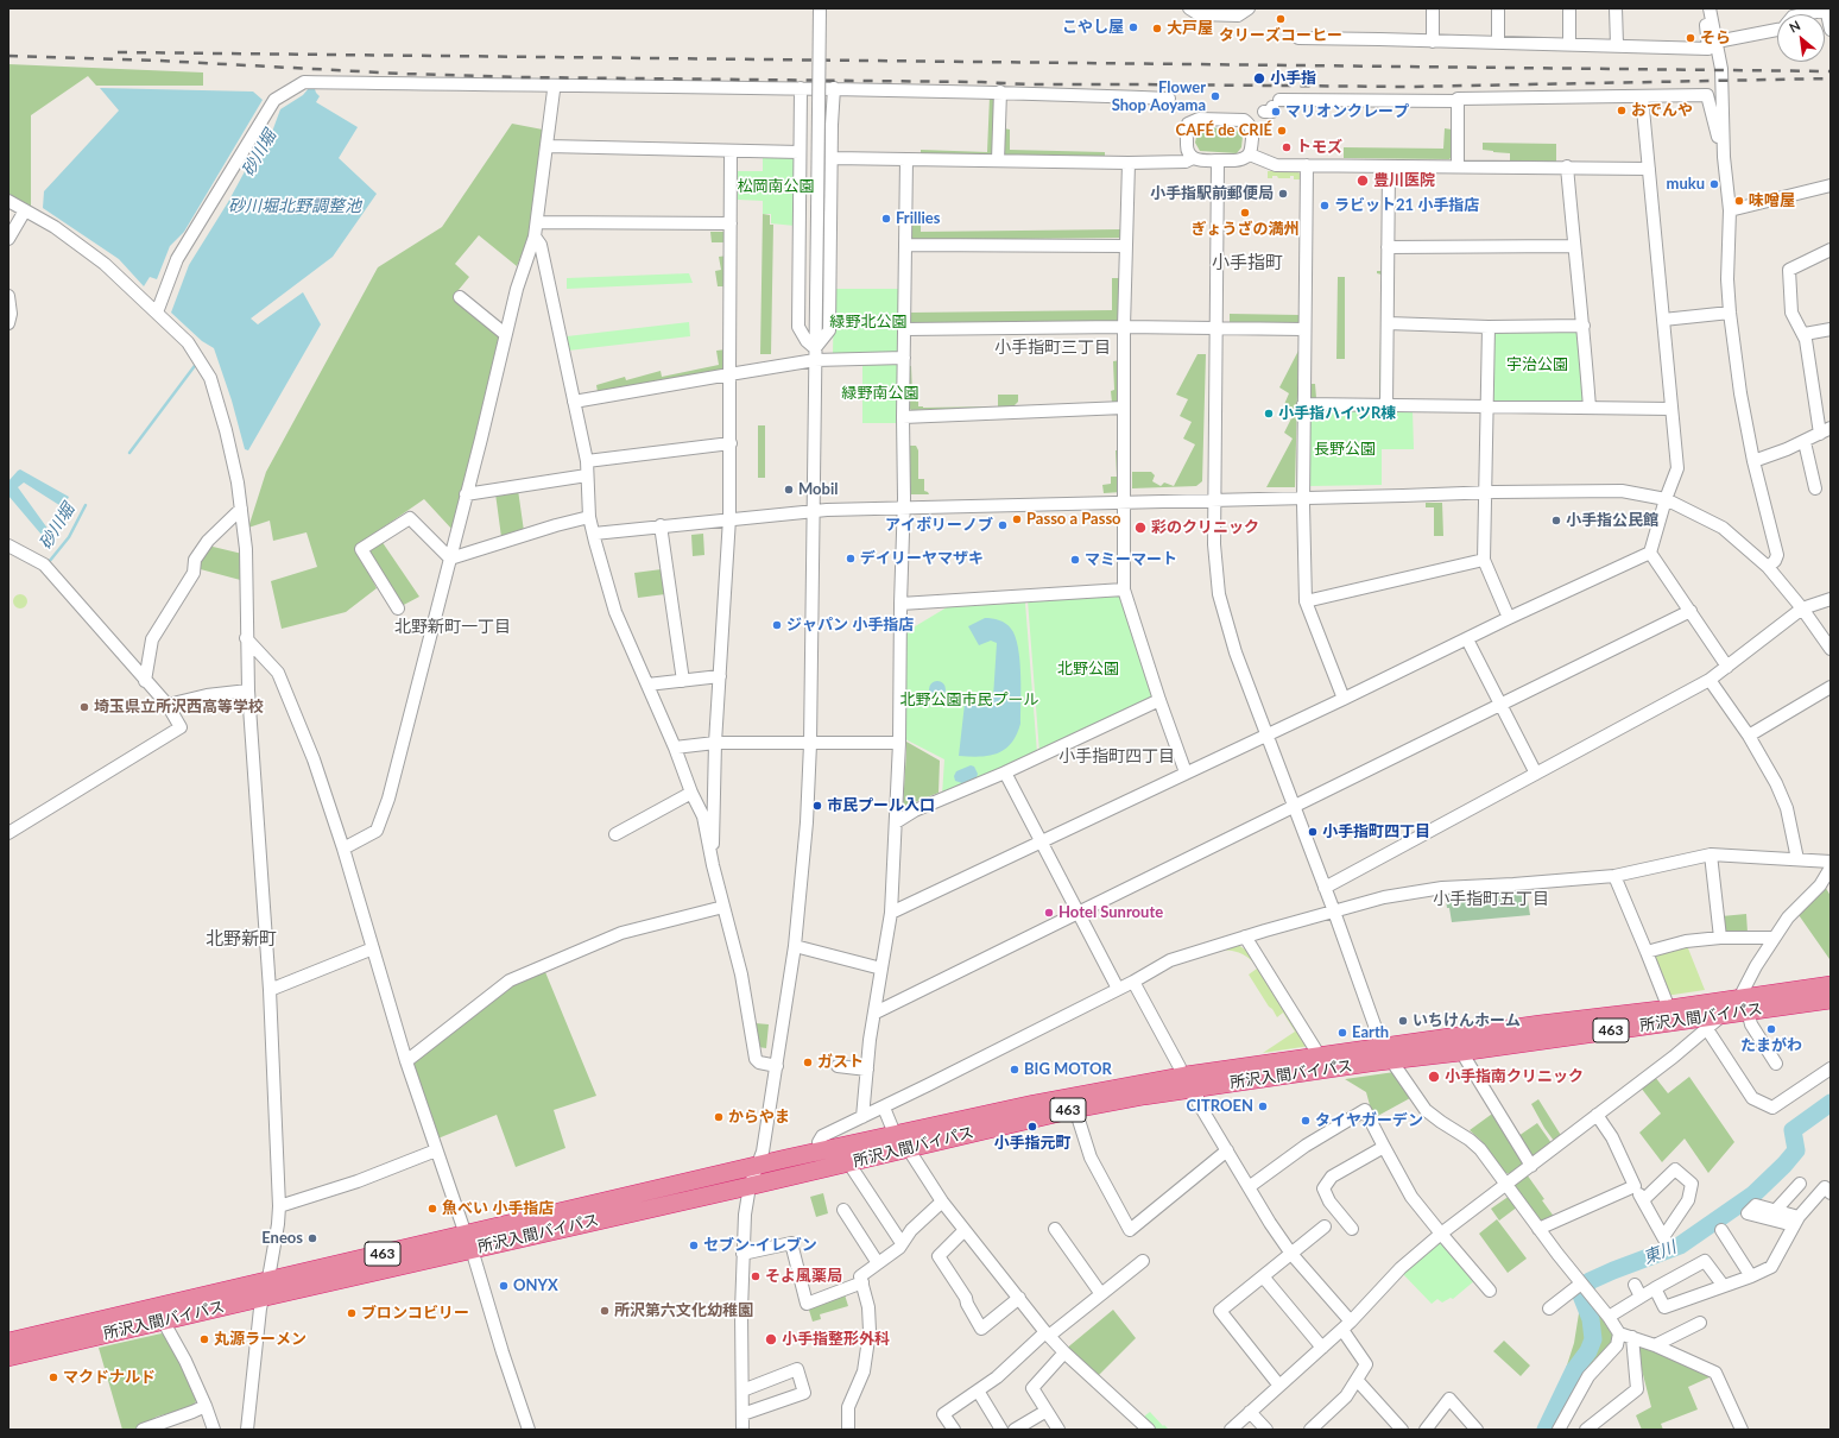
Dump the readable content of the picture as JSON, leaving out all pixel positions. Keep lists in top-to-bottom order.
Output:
{
  "streets": {
    "highway": ["所沢入間バイパス", "463"]
  },
  "districts": [
    "小手指町",
    "小手指町三丁目",
    "北野新町一丁目",
    "小手指町四丁目",
    "小手指町五丁目",
    "北野新町"
  ],
  "water": ["砂川堀", "砂川堀北野調整池", "東川"],
  "parks": [
    "松岡南公園",
    "緑野北公園",
    "宇治公園",
    "緑野南公園",
    "長野公園",
    "北野公園",
    "北野公園市民プール"
  ],
  "places": [
    "タリーズコーヒー",
    "こやし屋",
    "大戸屋",
    "そら",
    "小手指",
    "Flower Shop Aoyama",
    "おでんや",
    "マリオンクレープ",
    "CAFÉ de CRIÉ",
    "トモズ",
    "豊川医院",
    "muku",
    "小手指駅前郵便局",
    "味噌屋",
    "ラビット21 小手指店",
    "ぎょうざの満州",
    "Frillies",
    "小手指ハイツR棟",
    "Mobil",
    "Passo a Passo",
    "小手指公民館",
    "アイボリーノブ",
    "彩のクリニック",
    "デイリーヤマザキ",
    "マミーマート",
    "ジャパン 小手指店",
    "埼玉県立所沢西高等学校",
    "市民プール入口",
    "小手指町四丁目",
    "Hotel Sunroute",
    "いちけんホーム",
    "たまがわ",
    "Earth",
    "ガスト",
    "BIG MOTOR",
    "小手指南クリニック",
    "CITROEN",
    "からやま",
    "タイヤガーデン",
    "小手指元町",
    "魚べい 小手指店",
    "Eneos",
    "セブン-イレブン",
    "そよ風薬局",
    "ONYX",
    "所沢第六文化幼稚園",
    "ブロンコビリー",
    "丸源ラーメン",
    "小手指整形外科",
    "マクドナルド"
  ],
  "north": "top left"
}
